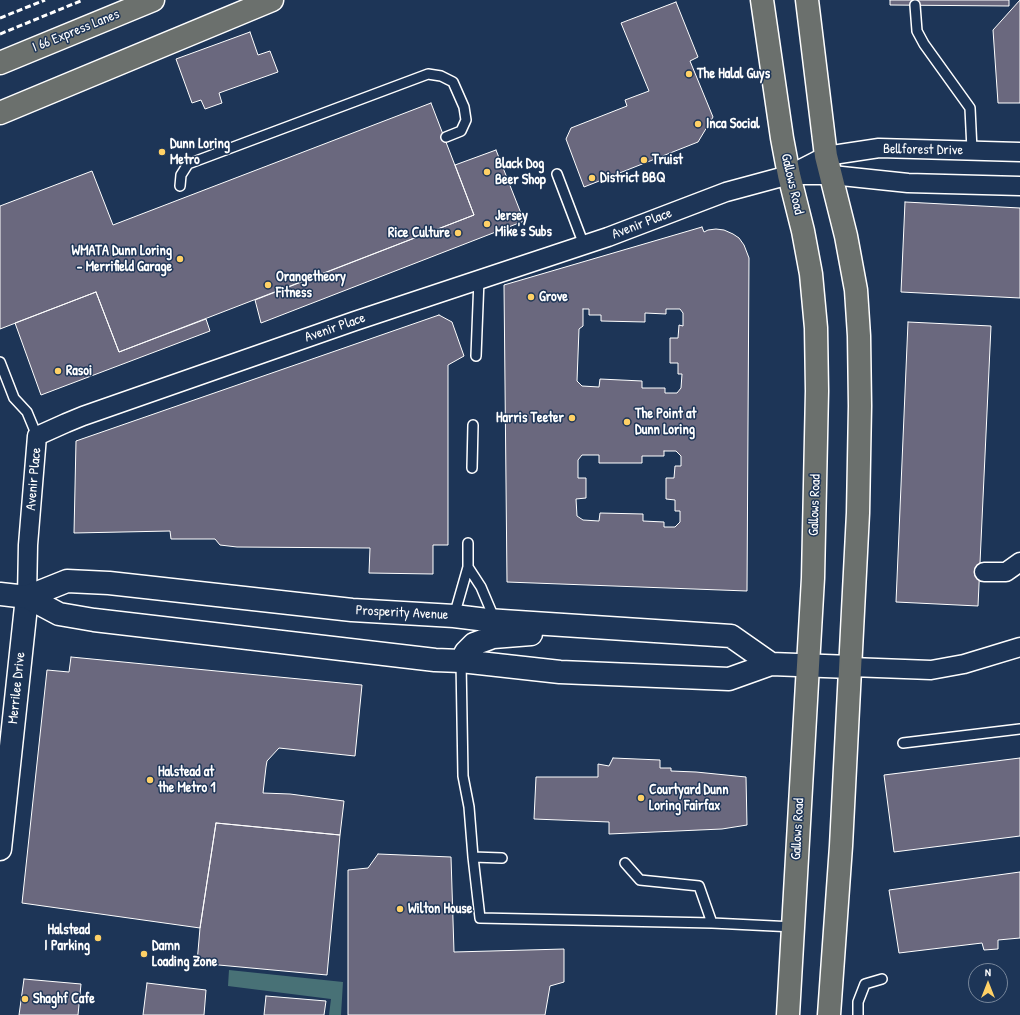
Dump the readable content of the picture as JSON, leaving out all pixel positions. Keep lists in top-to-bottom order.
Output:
{
  "streets": {
    "main road": [
      "I 66 Express Lanes",
      "Gallows Road",
      "Prosperity Avenue",
      "Merrilee Drive"
    ],
    "street": ["Bellforest Drive", "Avenir Place"]
  },
  "crossings": [
    ["Bellforest Drive", "Avenir Place"],
    ["Gallows Road", "Avenir Place"],
    ["Avenir Place", "Prosperity Avenue"],
    ["Avenir Place", "Merrilee Drive"],
    ["Prosperity Avenue", "Merrilee Drive"]
  ],
  "places": [
    "The Halal Guys",
    "Inca Social",
    "Dunn Loring Metro",
    "Truist",
    "Black Dog Beer Shop",
    "District BBQ",
    "Jersey Mike's Subs",
    "Rice Culture",
    "WMATA Dunn Loring - Merrifield Garage",
    "Orangetheory Fitness",
    "Grove",
    "Rasoi",
    "Harris Teeter",
    "The Point at Dunn Loring",
    "Halstead at the Metro 1",
    "Courtyard Dunn Loring Fairfax",
    "Wilton House",
    "Halstead I Parking",
    "Damn Loading Zone",
    "Shaghf Cafe"
  ],
  "north": "top"
}
